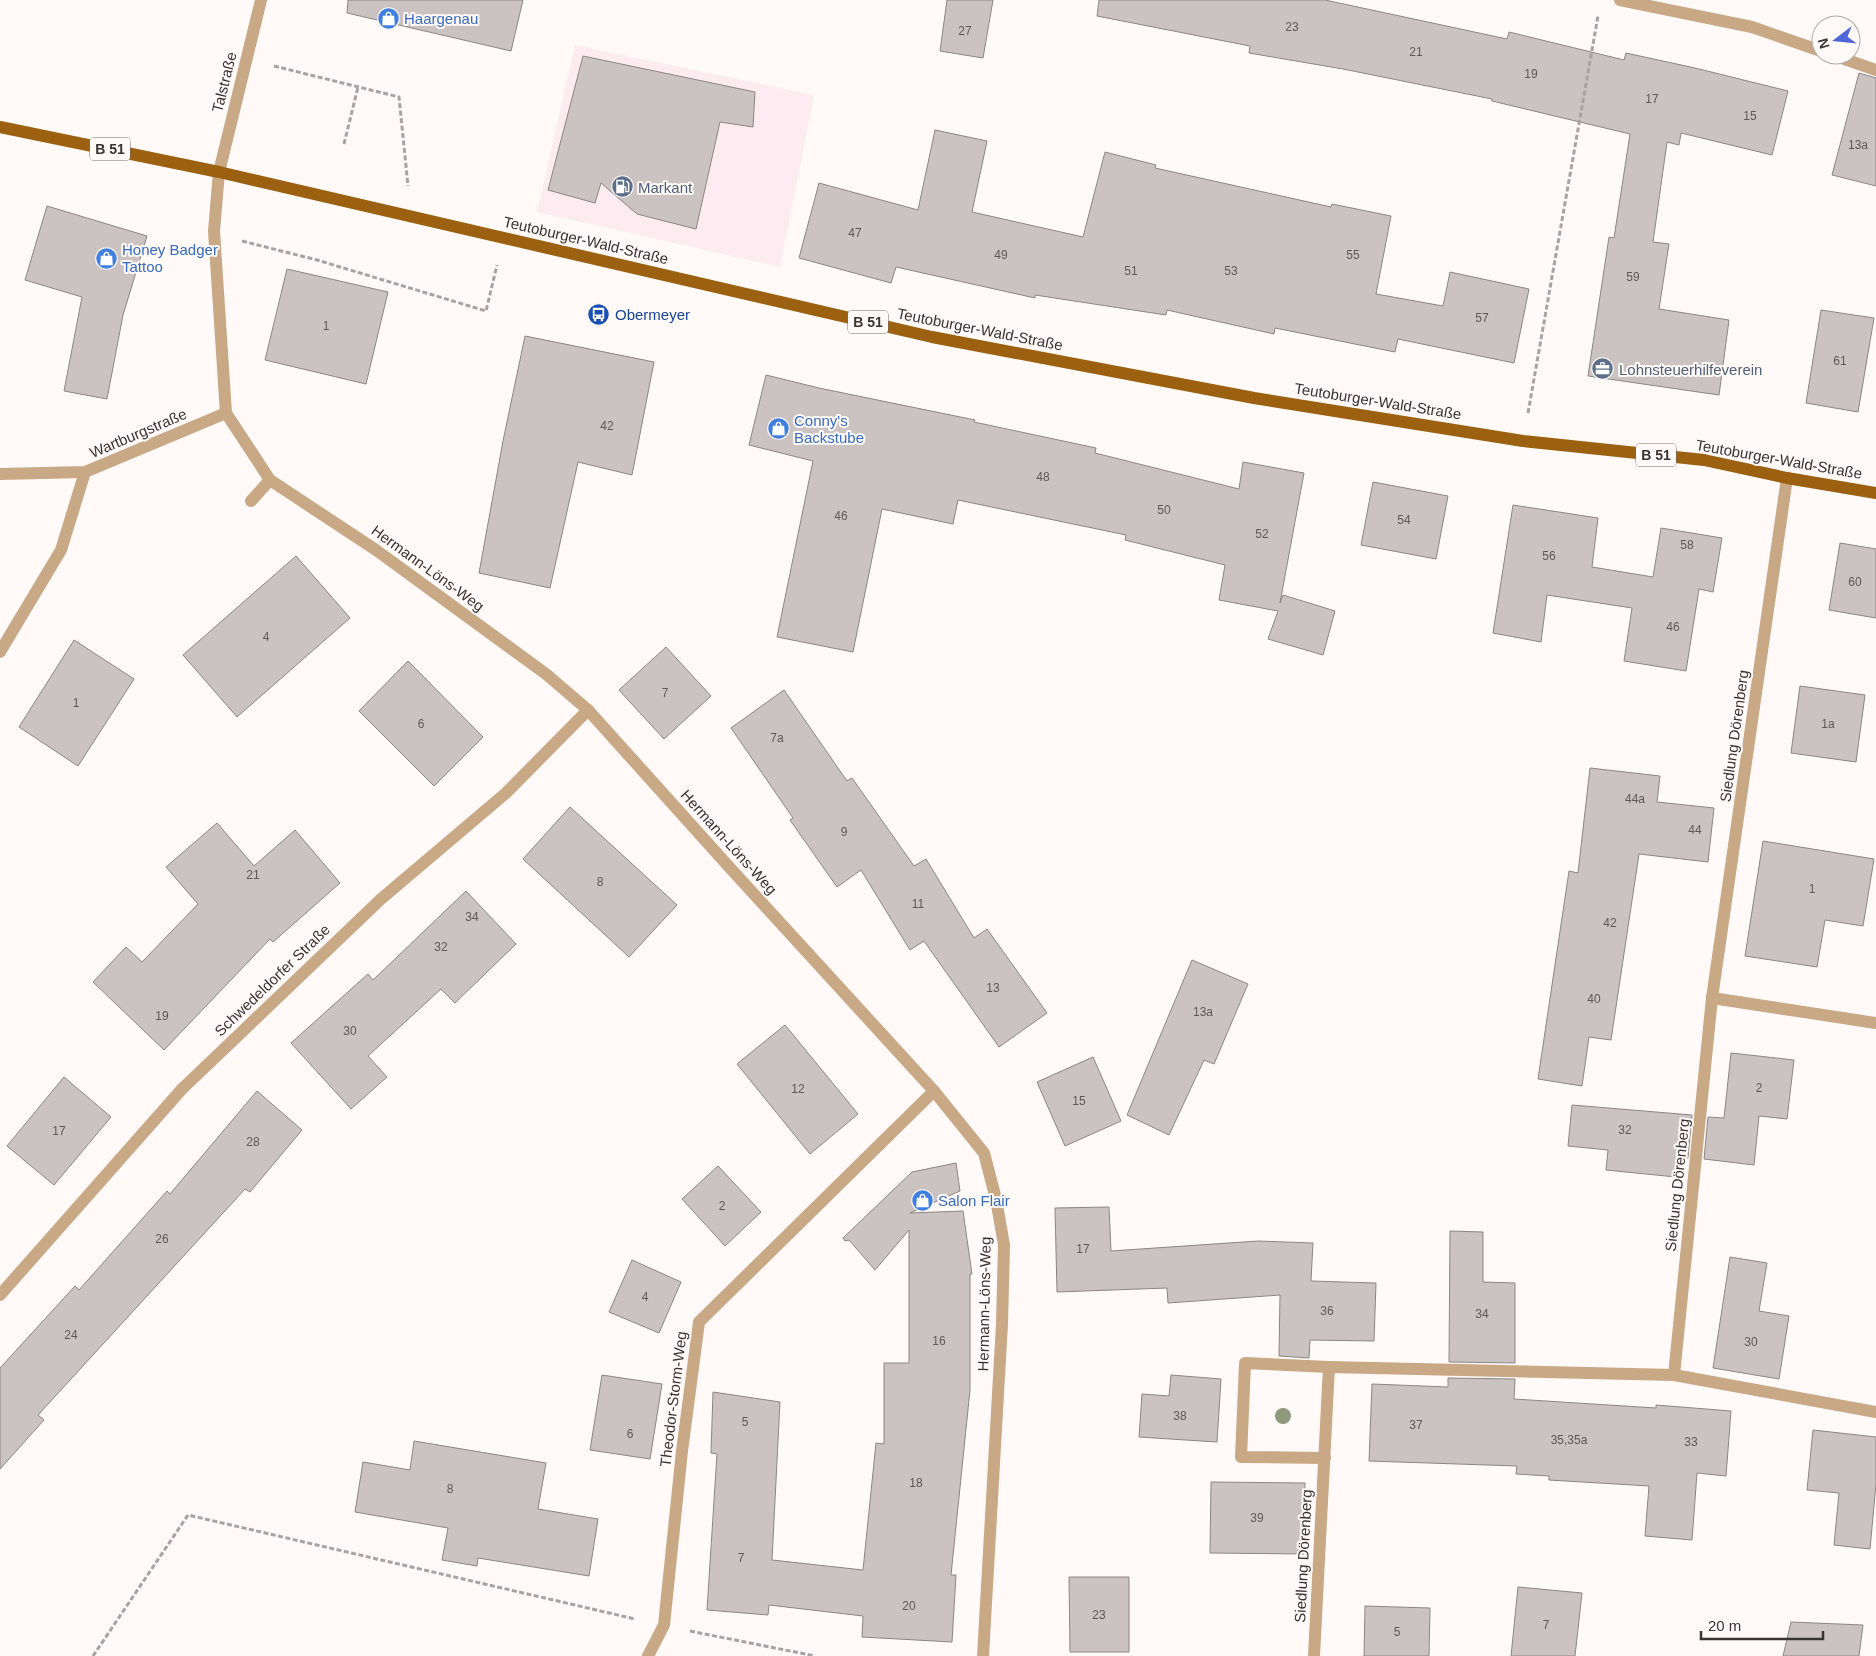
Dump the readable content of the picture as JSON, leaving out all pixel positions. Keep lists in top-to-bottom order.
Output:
{
  "streets": {
    "main road": ["B 51", "Teutoburger-Wald-Straße"],
    "street": [
      "Talstraße",
      "Wartburgstraße",
      "Hermann-Löns-Weg",
      "Siedlung Dörenberg",
      "Schwedeldorfer Straße",
      "Theodor-Storm-Weg"
    ]
  },
  "crossings": [
    ["Talstraße", "Teutoburger-Wald-Straße"],
    ["Talstraße", "Hermann-Löns-Weg"],
    ["Teutoburger-Wald-Straße", "Hermann-Löns-Weg"],
    ["Teutoburger-Wald-Straße", "Siedlung Dörenberg"],
    ["Wartburgstraße", "Hermann-Löns-Weg"],
    ["Hermann-Löns-Weg", "Schwedeldorfer Straße"],
    ["Hermann-Löns-Weg", "Theodor-Storm-Weg"]
  ],
  "places": {
    "shop": [
      "Haargenau",
      "Honey Badger Tattoo",
      "Conny's Backstube",
      "Salon Flair"
    ],
    "fuel station": ["Markant"],
    "bus stop": ["Obermeyer"],
    "office": ["Lohnsteuerhilfeverein"]
  },
  "house_numbers": [
    "23",
    "27",
    "21",
    "19",
    "17",
    "15",
    "13a",
    "47",
    "49",
    "55",
    "51",
    "53",
    "59",
    "57",
    "1",
    "61",
    "42",
    "48",
    "50",
    "46",
    "54",
    "52",
    "58",
    "56",
    "60",
    "46",
    "4",
    "7",
    "1",
    "6",
    "1a",
    "7a",
    "44a",
    "44",
    "9",
    "21",
    "8",
    "1",
    "11",
    "34",
    "42",
    "32",
    "13",
    "40",
    "13a",
    "19",
    "30",
    "2",
    "12",
    "15",
    "32",
    "17",
    "28",
    "2",
    "26",
    "17",
    "4",
    "36",
    "34",
    "24",
    "16",
    "30",
    "38",
    "5",
    "37",
    "6",
    "35,35a",
    "33",
    "18",
    "8",
    "39",
    "7",
    "20",
    "23",
    "7",
    "5"
  ],
  "scale_bar": "20 m",
  "north": "left"
}
